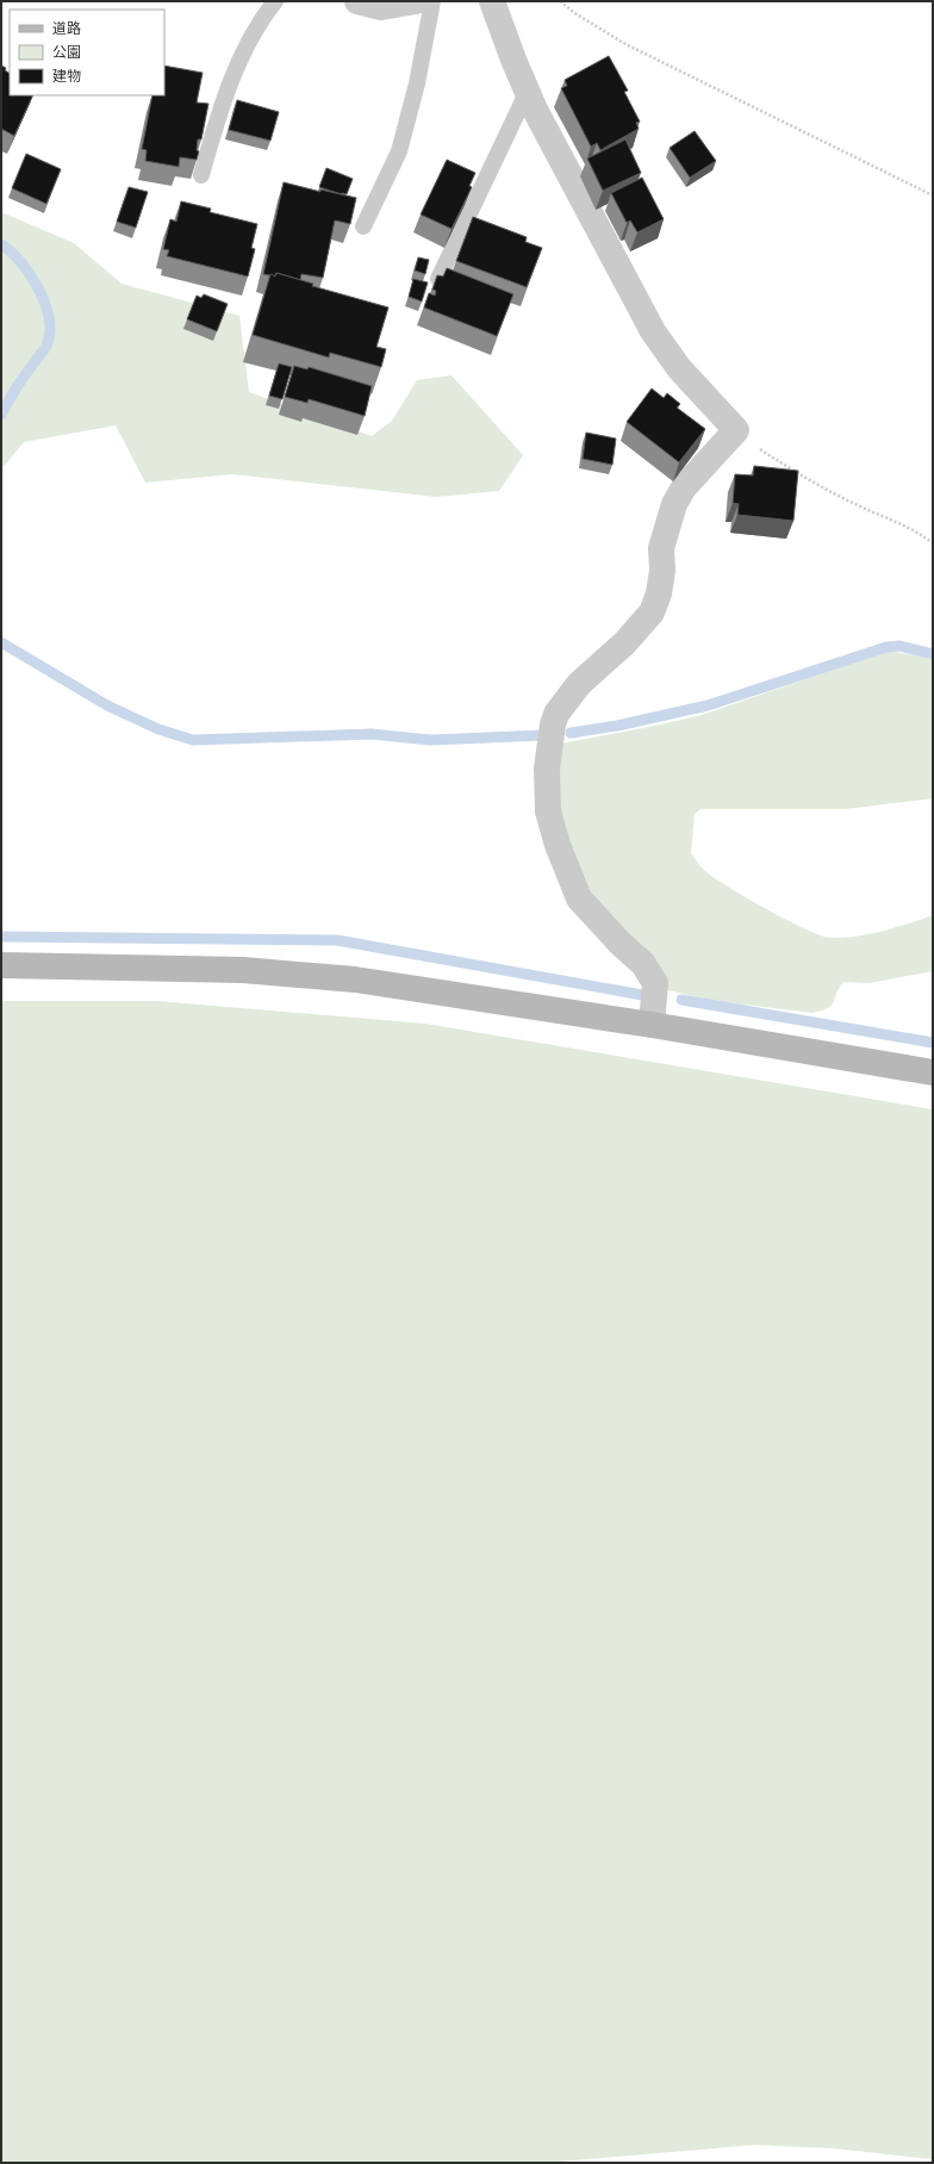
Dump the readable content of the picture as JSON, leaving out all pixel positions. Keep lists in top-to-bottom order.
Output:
{
  "legend": ["道路", "公園", "建物"]
}
